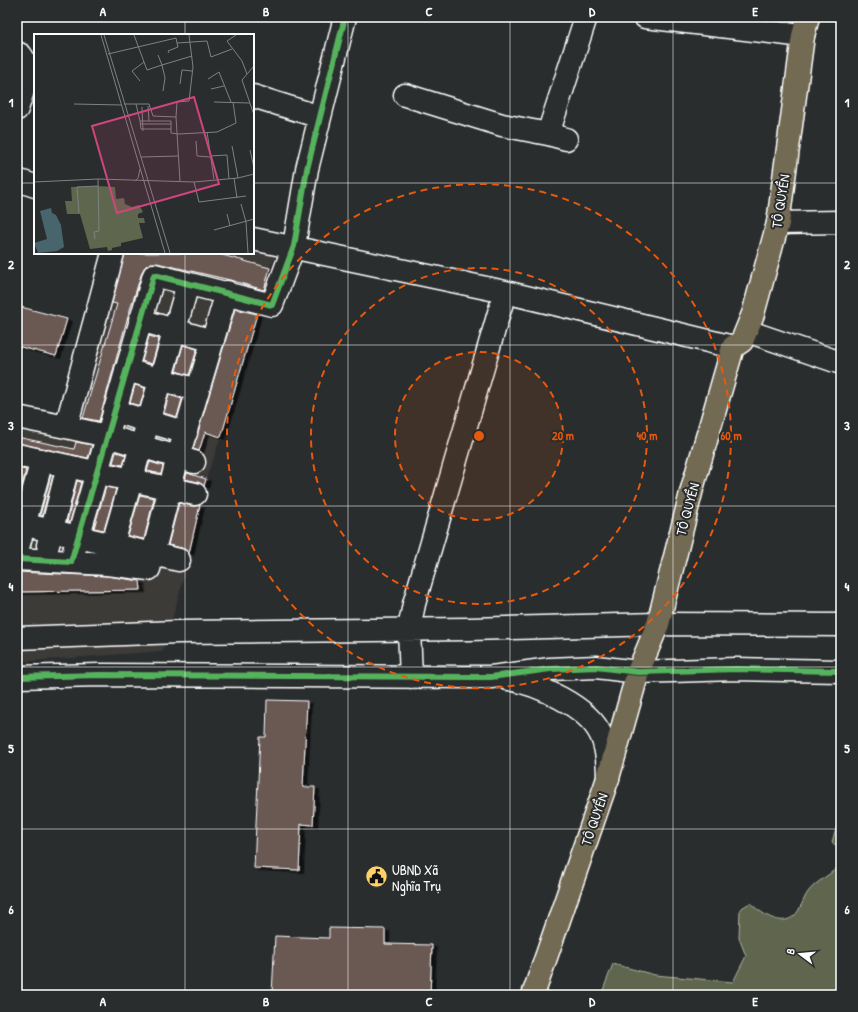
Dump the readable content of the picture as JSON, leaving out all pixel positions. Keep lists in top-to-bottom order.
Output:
{
  "streets": {
    "main road": ["TÔ QUYỀN"]
  },
  "places": {
    "public building": ["UBND Xã Nghĩa Trụ"]
  },
  "north": "left",
  "grid": {
    "columns": [
      "A",
      "B",
      "C",
      "D",
      "E"
    ],
    "rows": [
      "1",
      "2",
      "3",
      "4",
      "5",
      "6"
    ]
  },
  "rings": ["20 m", "40 m", "60 m"]
}
